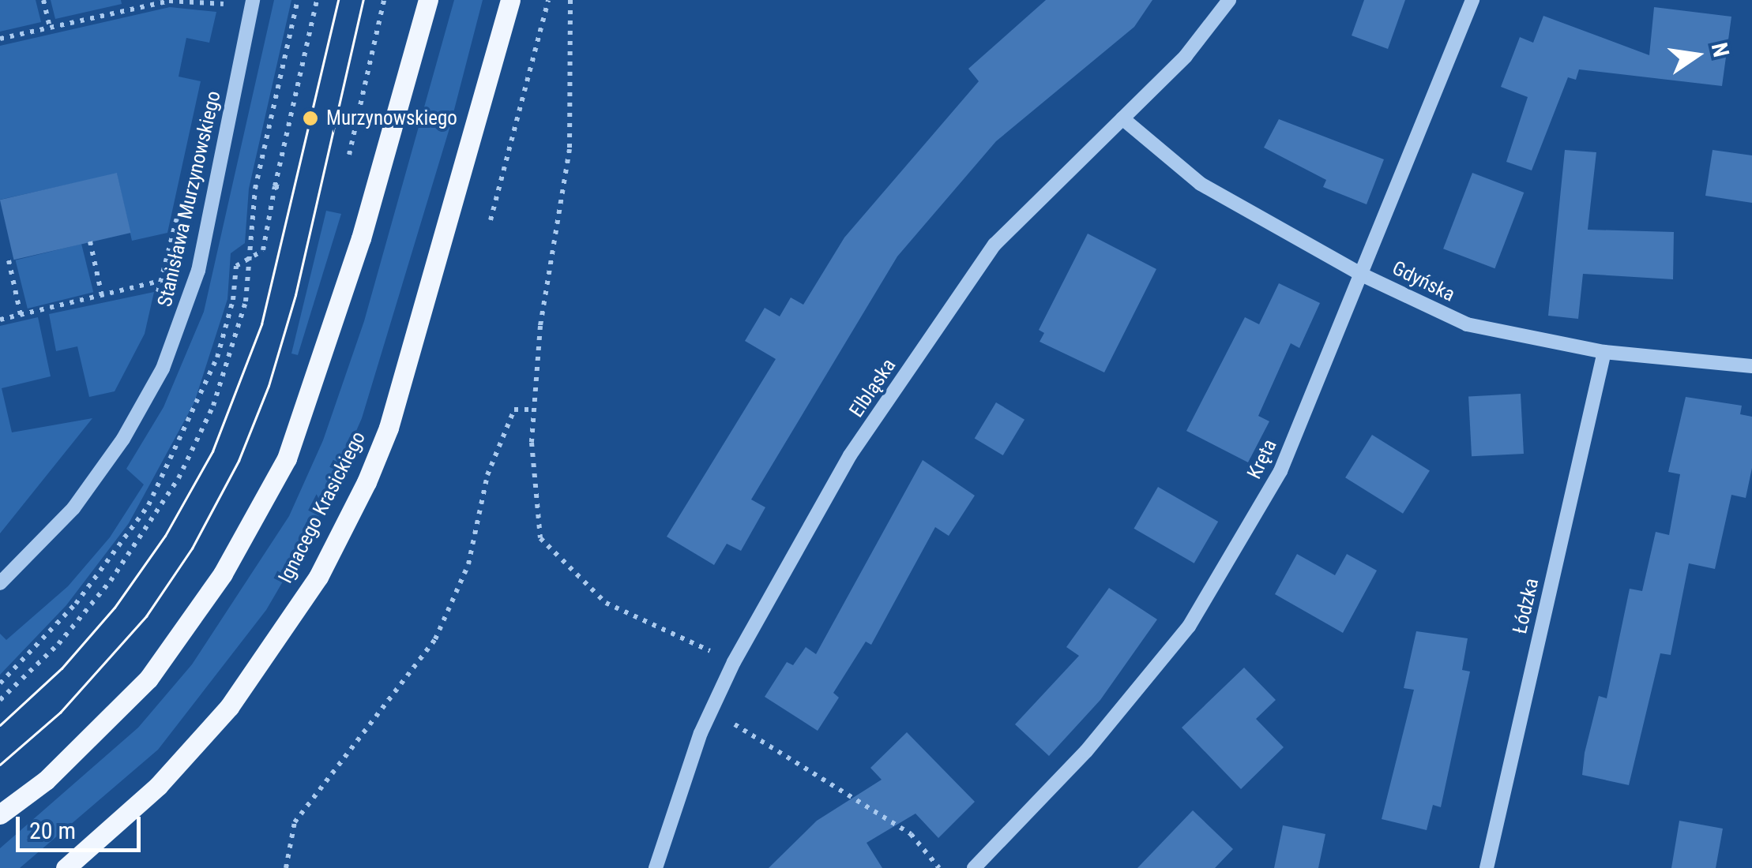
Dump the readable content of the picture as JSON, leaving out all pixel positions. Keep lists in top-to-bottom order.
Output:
{
  "streets": {
    "main road": ["Ignacego Krasickiego"],
    "street": [
      "Stanisława Murzynowskiego",
      "Gdyńska",
      "Elbląska",
      "Kręta",
      "Łódzka"
    ]
  },
  "crossings": [
    ["Gdyńska", "Elbląska"],
    ["Gdyńska", "Kręta"],
    ["Gdyńska", "Łódzka"]
  ],
  "places": ["Murzynowskiego"],
  "scale_bar": "20 m",
  "north": "right"
}
